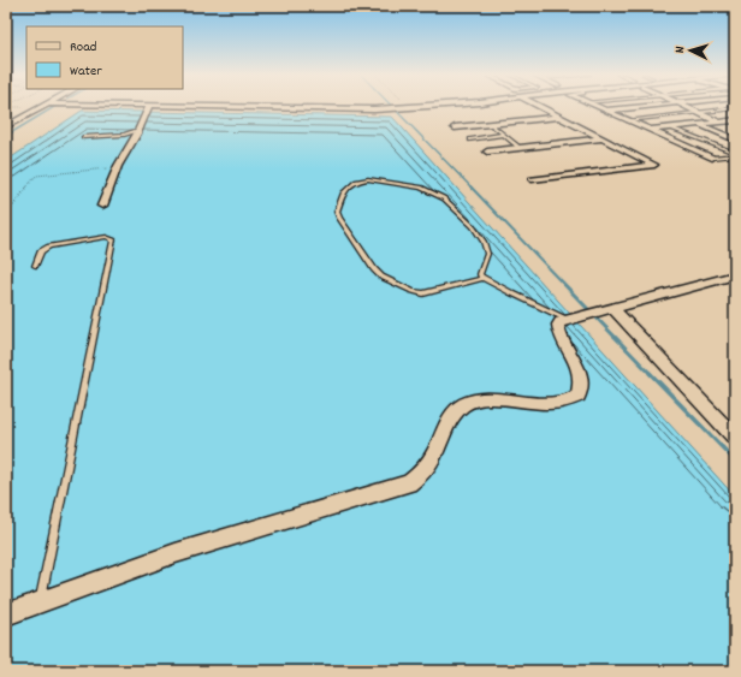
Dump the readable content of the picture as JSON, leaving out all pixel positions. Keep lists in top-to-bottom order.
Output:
{
  "legend": ["Road", "Water"],
  "north": "left"
}
